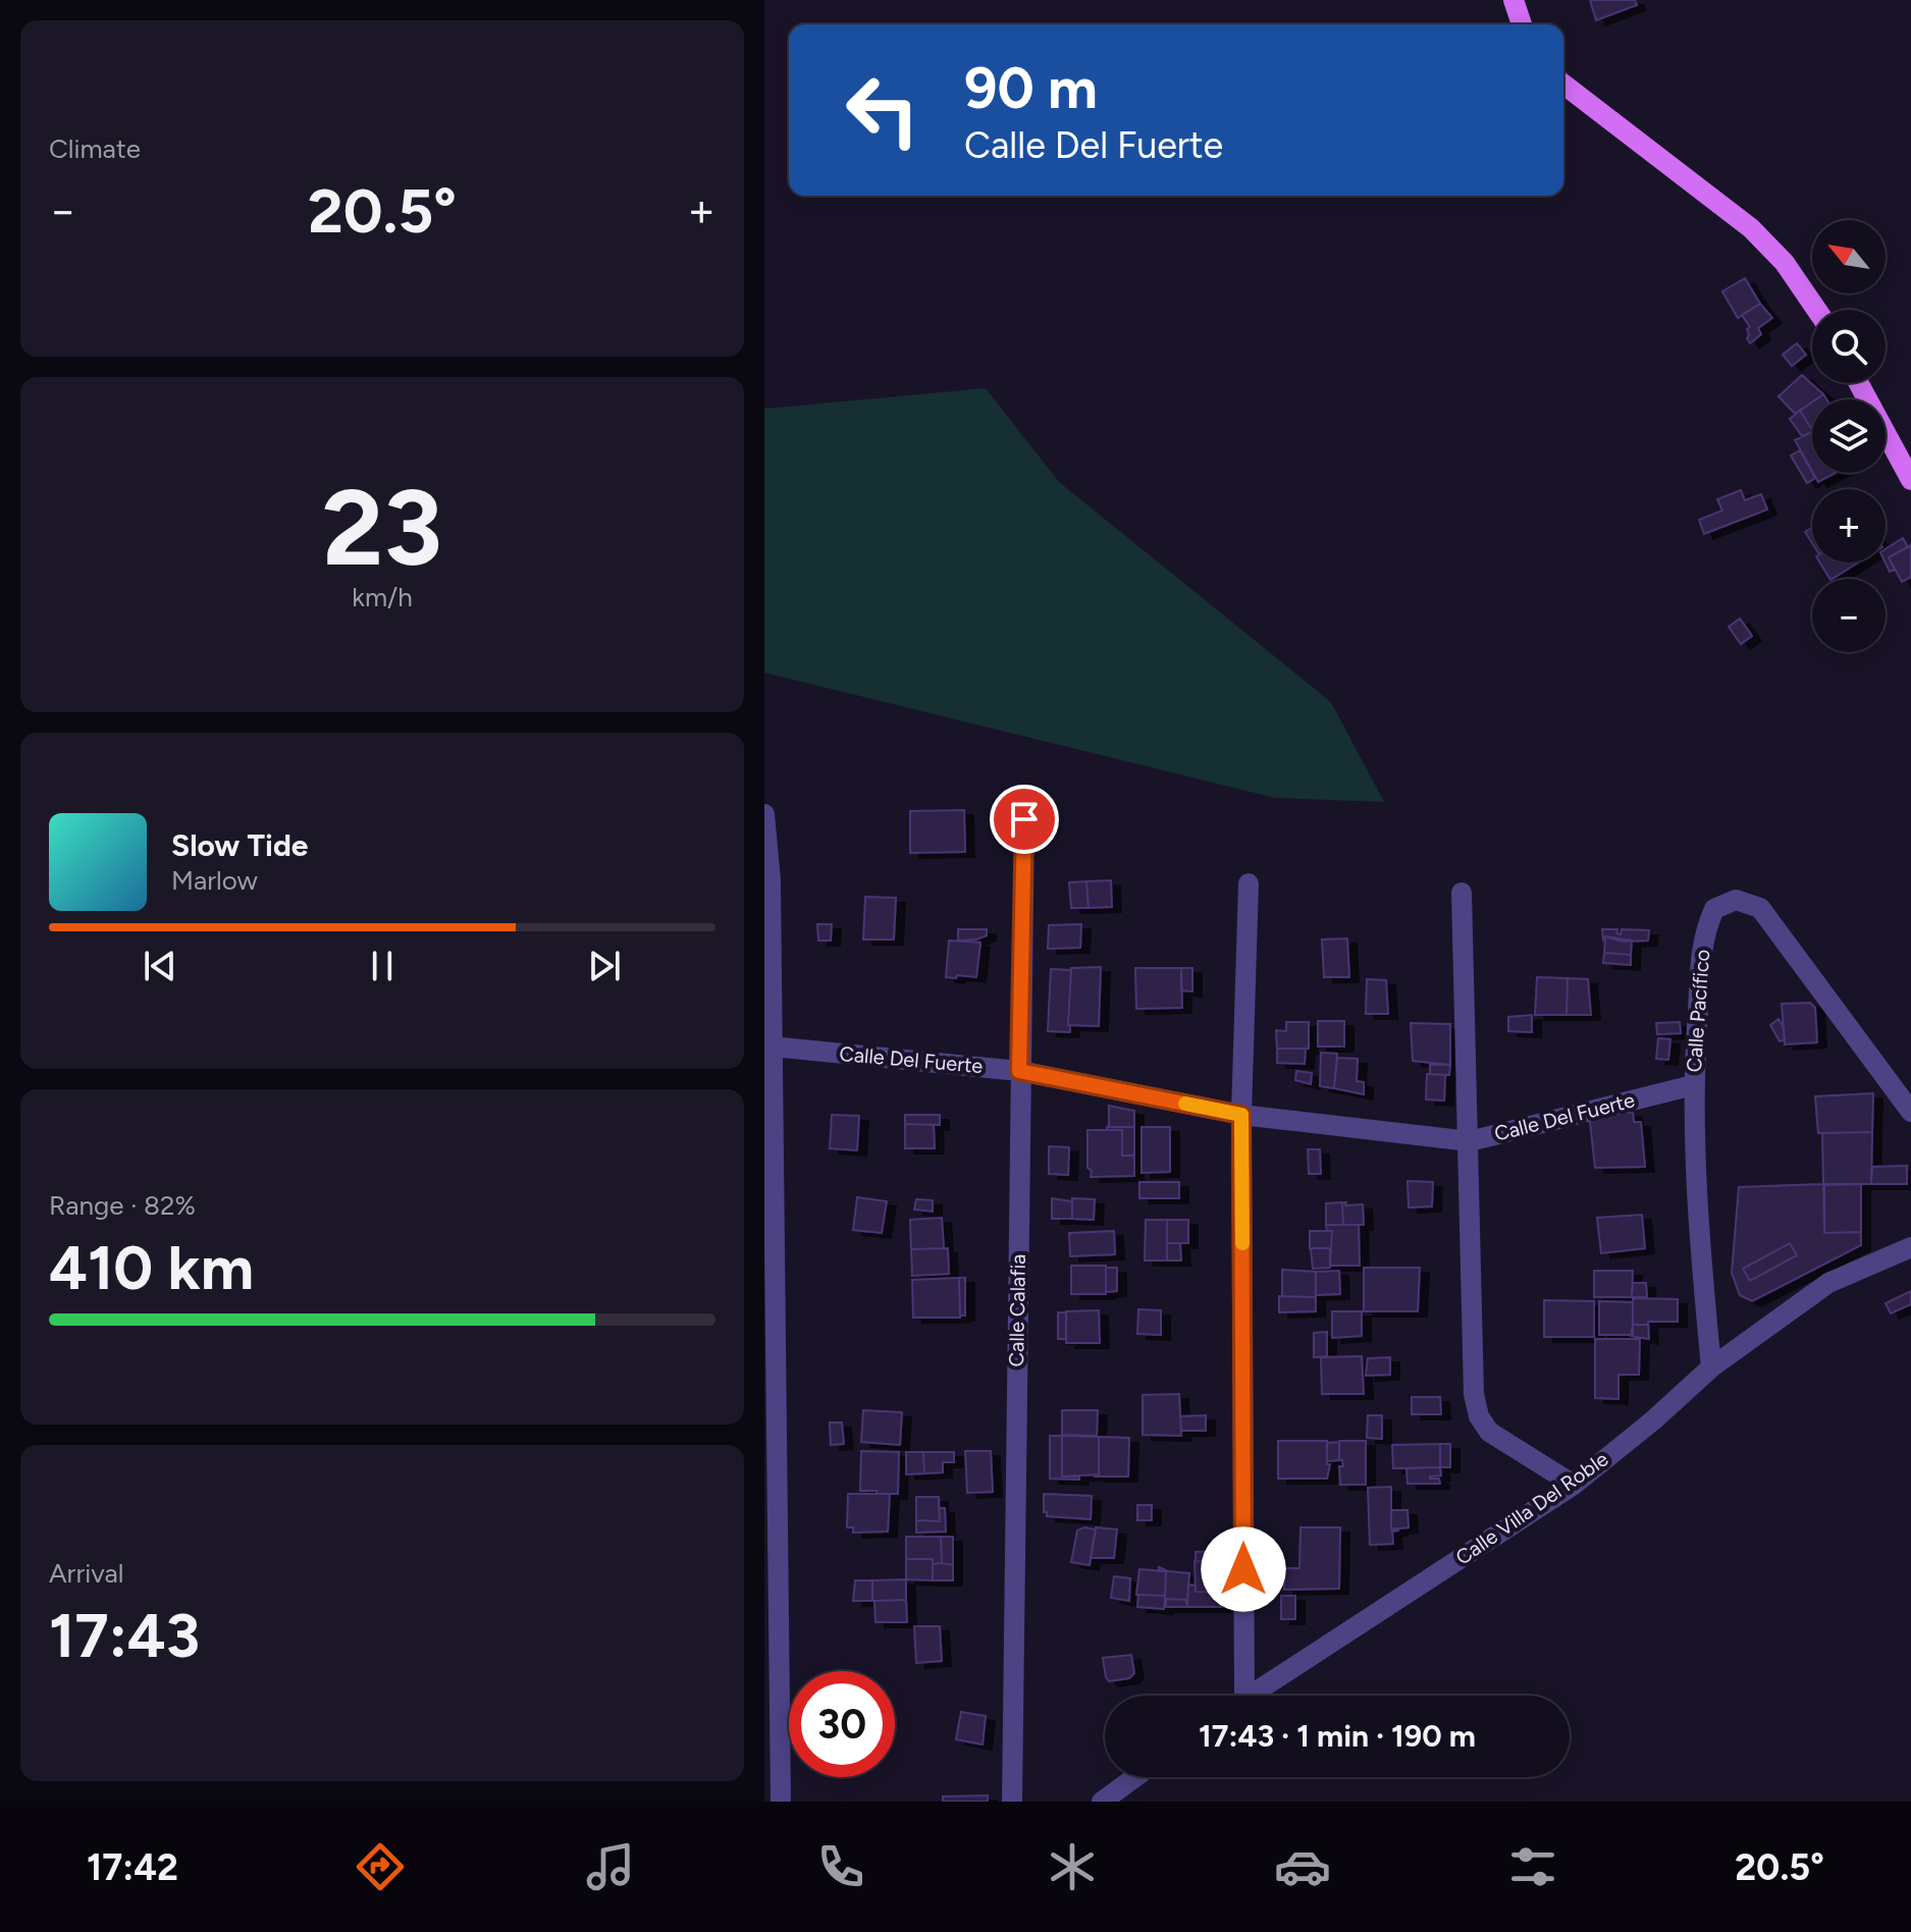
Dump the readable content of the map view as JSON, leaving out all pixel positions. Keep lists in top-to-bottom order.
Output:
{
  "streets": {
    "street": [
      "Calle Pacífico",
      "Calle Del Fuerte",
      "Calle Calafia",
      "Calle Villa Del Roble"
    ]
  },
  "crossings": [
    ["Calle Pacífico", "Calle Del Fuerte"],
    ["Calle Pacífico", "Calle Villa Del Roble"],
    ["Calle Del Fuerte", "Calle Calafia"]
  ],
  "north": "top left",
  "page": {
    "tile": [
      "Climate",
      ["23", "km/h"],
      ["Range · 82%", "410 km"],
      ["Arrival", "17:43"]
    ],
    "turn": ["90 m", "Calle Del Fuerte"],
    "heat": ["−", "20.5°", "+"],
    "map_buttons": ["+", "−"],
    "song": ["Slow Tide", "Marlow"],
    "limit": "30",
    "trip": "17:43 · 1 min · 190 m",
    "tabs": ["17:42", "20.5°"]
  }
}
